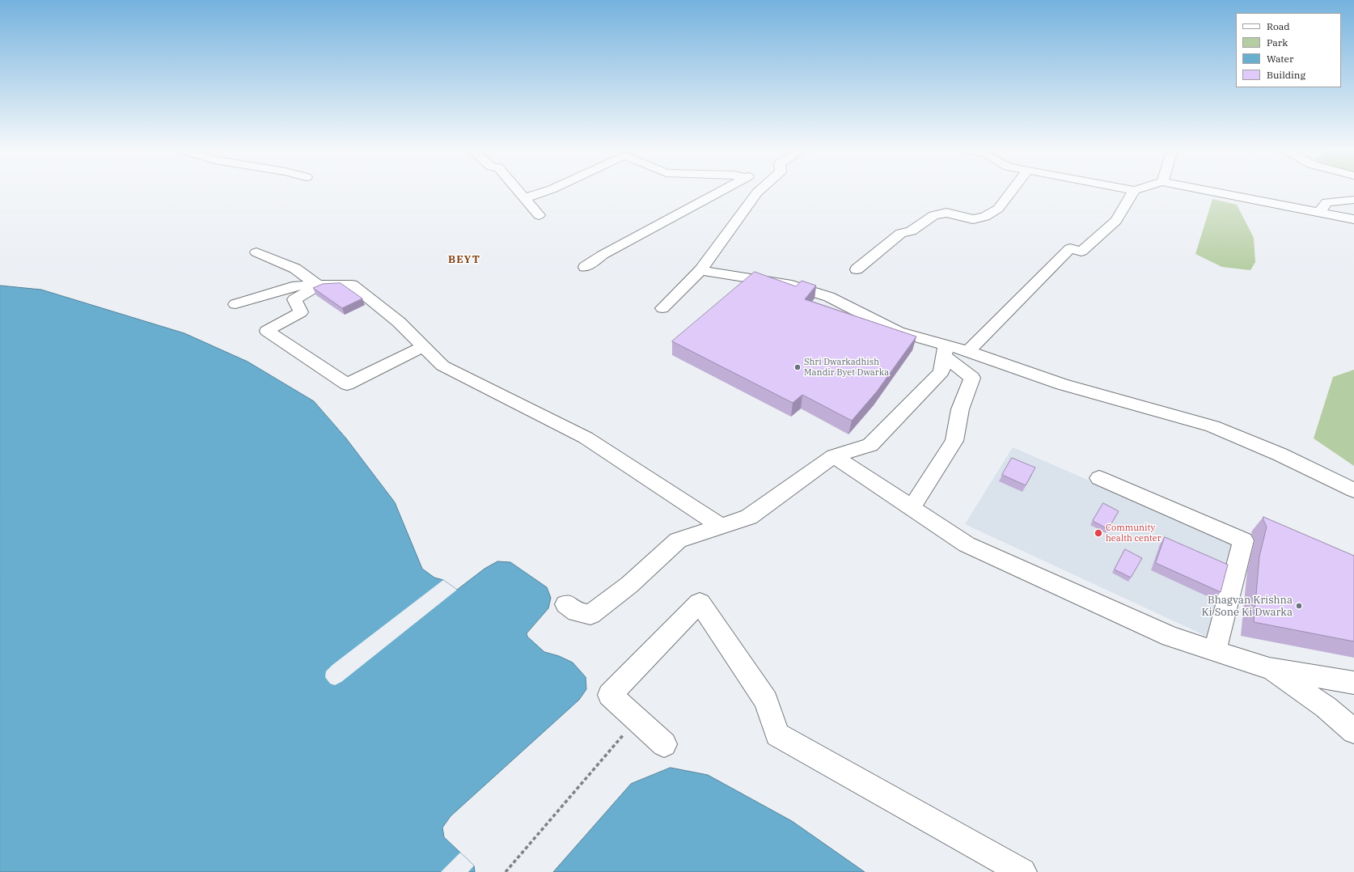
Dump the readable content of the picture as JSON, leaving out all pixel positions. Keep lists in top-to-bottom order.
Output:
{
  "districts": ["BEYT"],
  "places": ["Shri Dwarkadhish Mandir Byet Dwarka", "Community health center", "Bhagvan Krishna Ki Sone Ki Dwarka"],
  "legend": [
    "Road",
    "Park",
    "Water",
    "Building"
  ]
}
